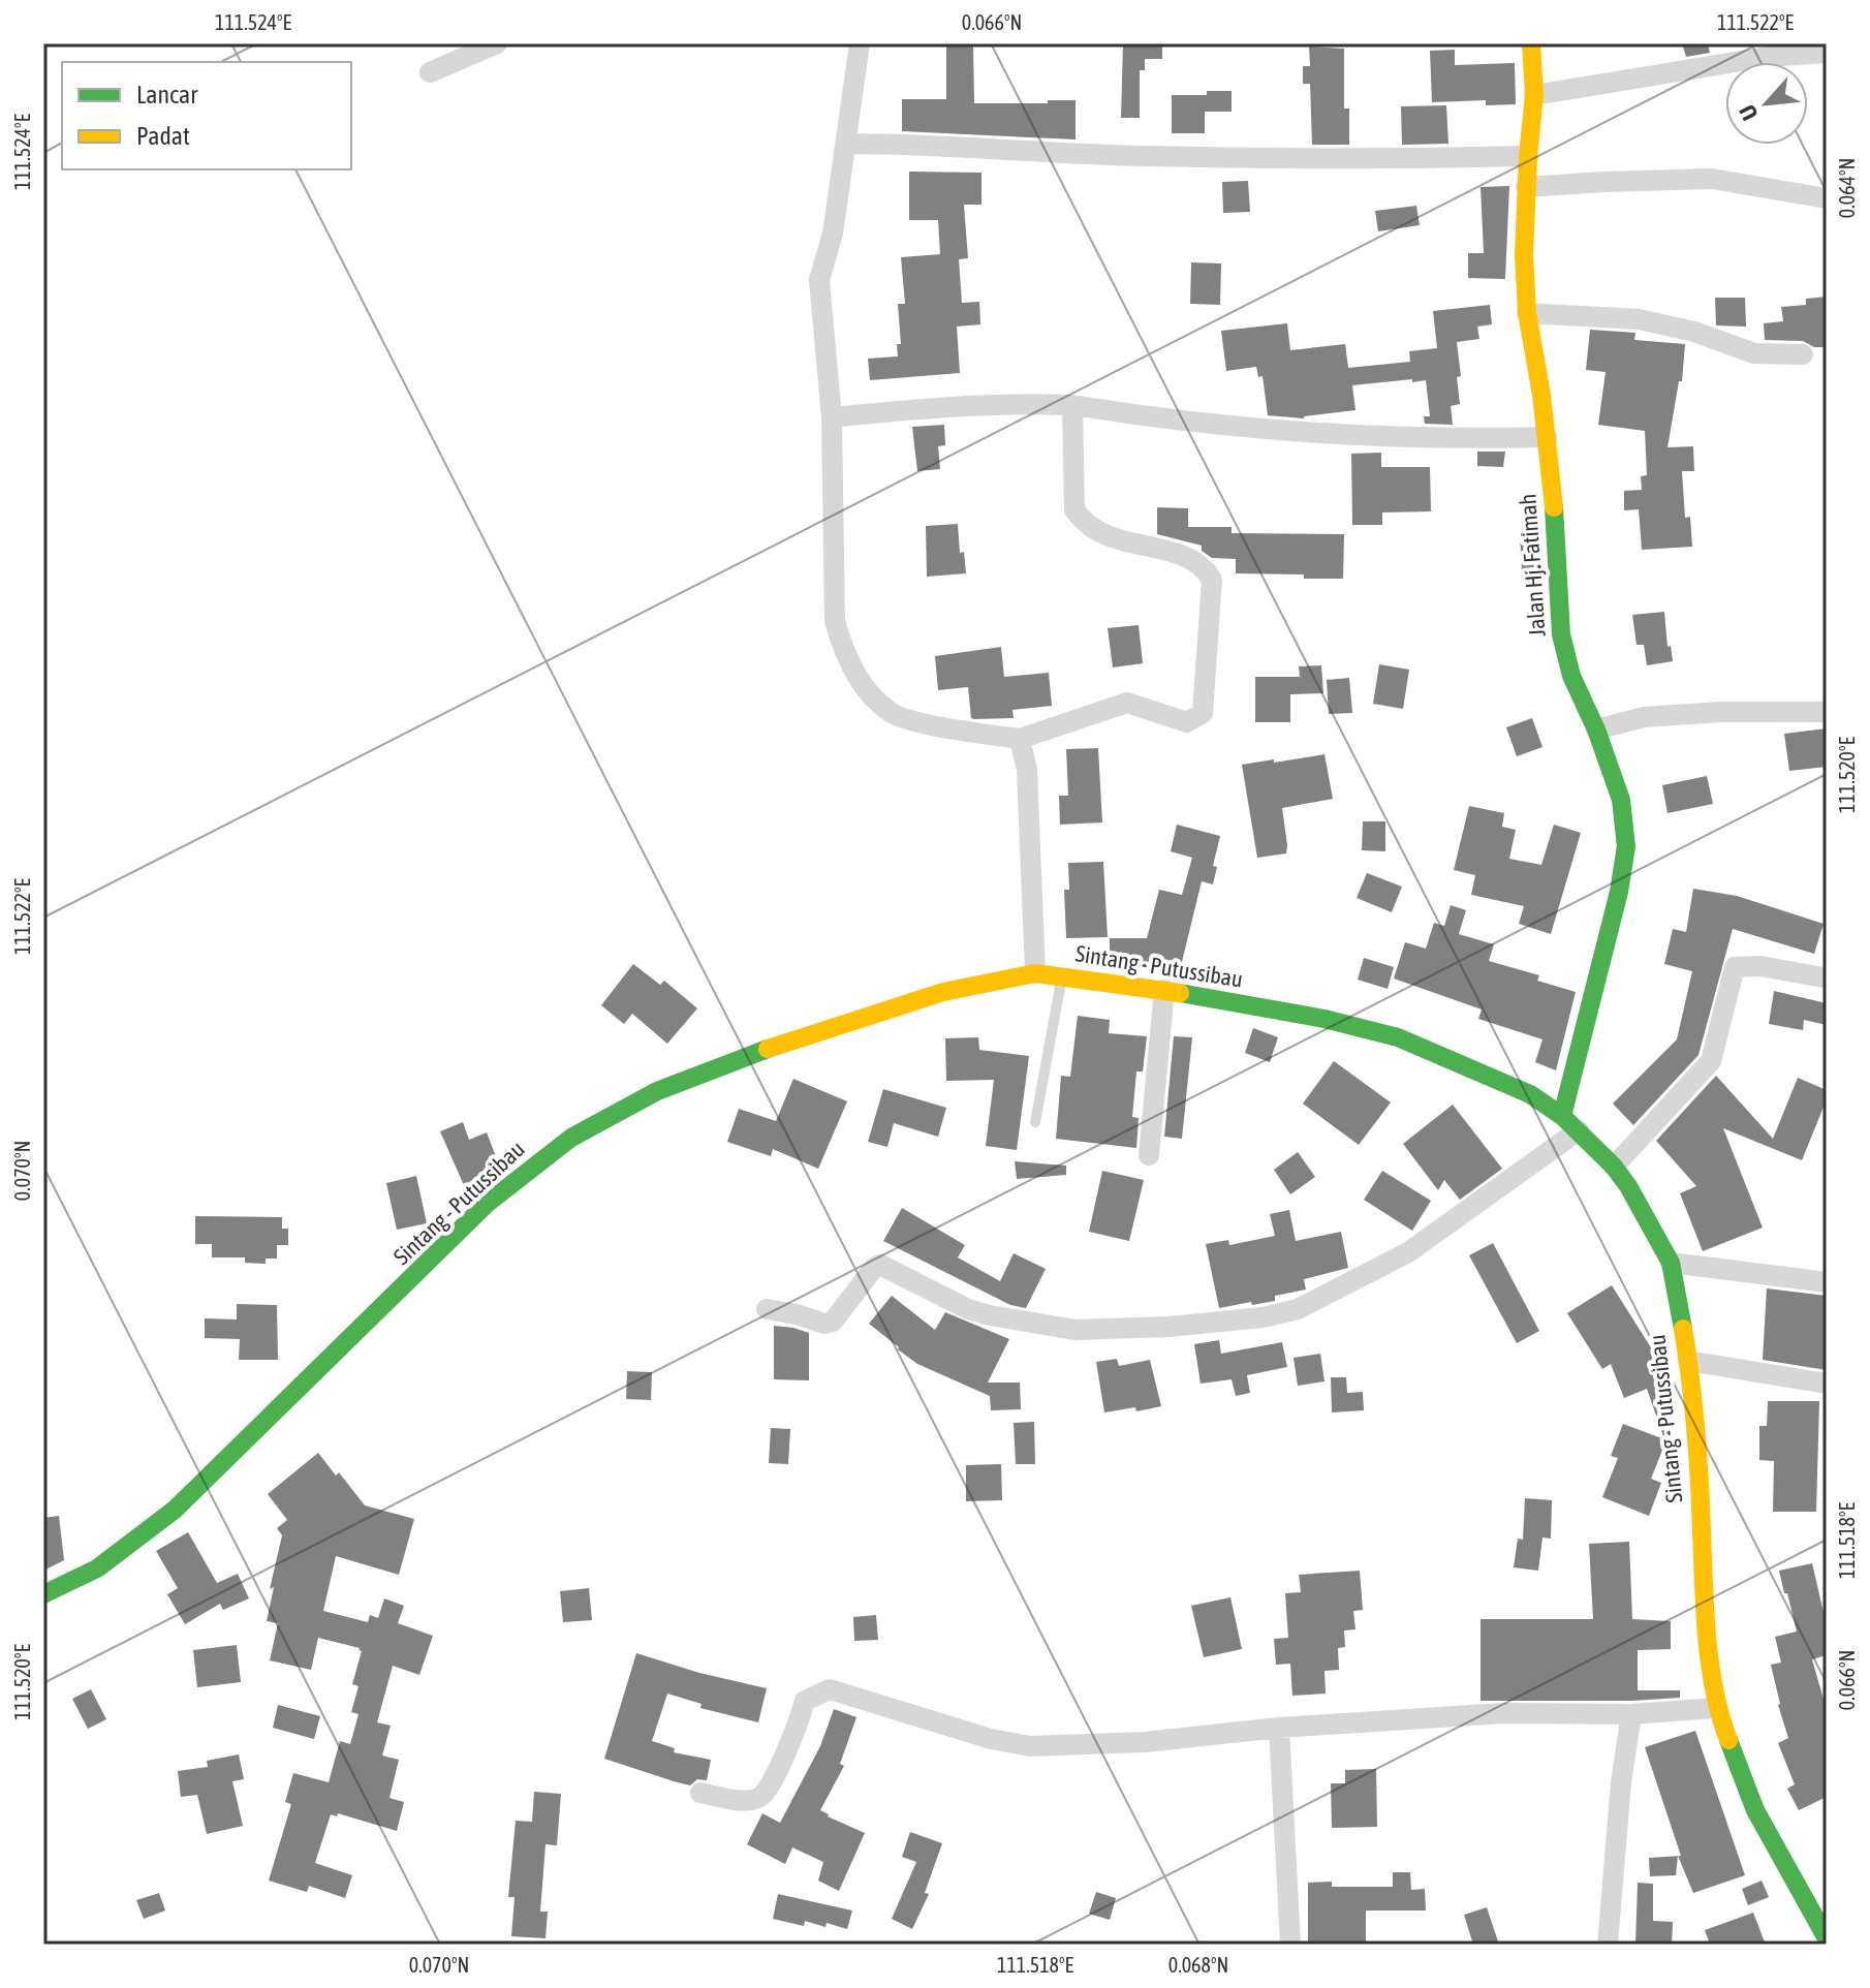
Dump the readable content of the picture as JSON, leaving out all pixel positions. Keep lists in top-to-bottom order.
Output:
{
  "streets": {
    "main road": ["Jalan Hj. Fatimah", "Sintang - Putussibau"]
  },
  "crossings": [
    ["Jalan Hj. Fatimah", "Sintang - Putussibau"]
  ],
  "legend": ["Lancar", "Padat"],
  "north": "bottom left",
  "coordinates": [
    "111.524°E",
    "0.066°N",
    "111.522°E",
    "0.064°N",
    "111.520°E",
    "0.070°N",
    "111.518°E",
    "0.068°N"
  ]
}
